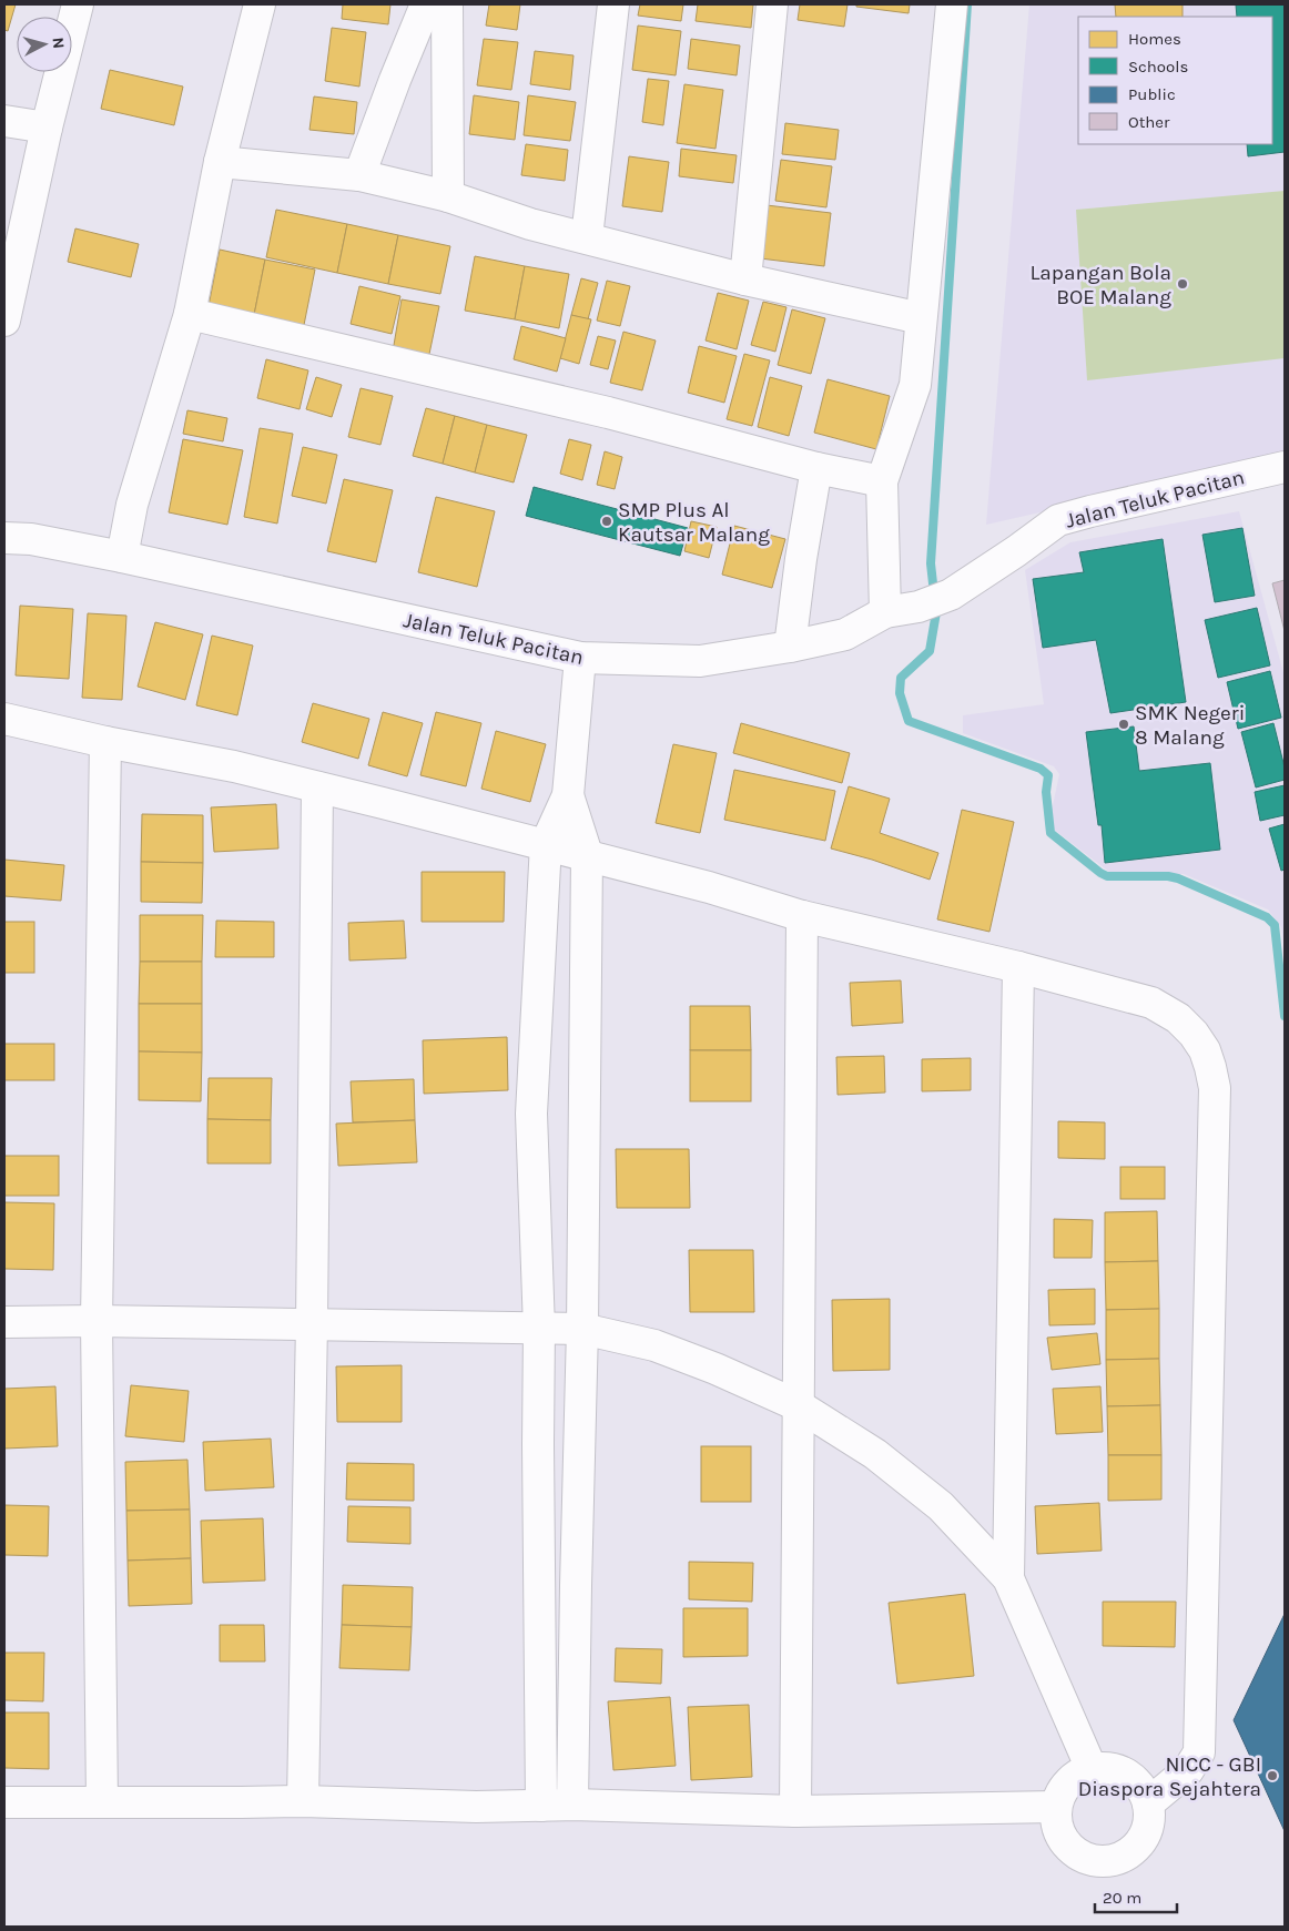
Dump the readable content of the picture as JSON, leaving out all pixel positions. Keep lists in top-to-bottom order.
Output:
{
  "streets": {
    "street": ["Jalan Teluk Pacitan"]
  },
  "places": [
    "Lapangan Bola BOE Malang",
    "SMP Plus Al Kautsar Malang",
    "SMK Negeri 8 Malang",
    "NICC - GBI Diaspora Sejahtera"
  ],
  "legend": [
    "Homes",
    "Schools",
    "Public",
    "Other"
  ],
  "scale_bar": "20 m",
  "north": "right"
}
